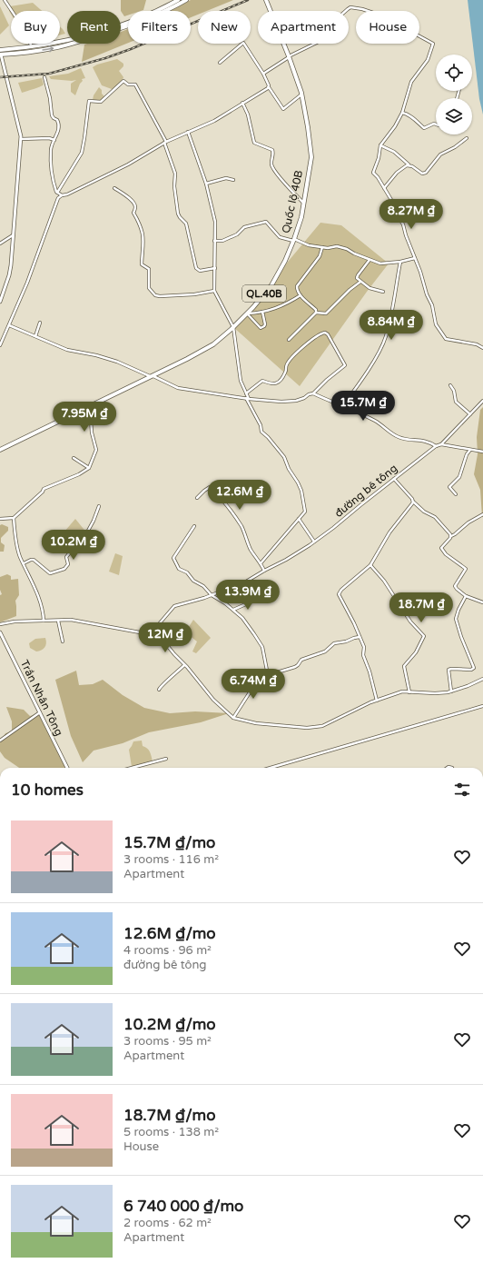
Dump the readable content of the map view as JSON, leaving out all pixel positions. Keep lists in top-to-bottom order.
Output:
{
  "streets": {
    "highway": ["Quốc lộ 40B", "QL.40B"],
    "street": ["đường bê tông", "Trần Nhân Tông"]
  },
  "page": {
    "chip": [
      "Buy",
      "Rent",
      "Filters",
      "New",
      "Apartment",
      "House"
    ],
    "price": [
      "8.27M ₫",
      "8.84M ₫",
      "15.7M ₫",
      "7.95M ₫",
      "12.6M ₫",
      "10.2M ₫",
      "13.9M ₫",
      "18.7M ₫",
      "12M ₫",
      "6.74M ₫"
    ],
    "heading": "10 homes",
    "list": [
      {
        "name": "15.7M ₫/mo",
        "note": "3 rooms · 116 m² · Apartment"
      },
      {
        "name": "12.6M ₫/mo",
        "note": "4 rooms · 96 m² · đường bê tông"
      },
      {
        "name": "10.2M ₫/mo",
        "note": "3 rooms · 95 m² · Apartment"
      },
      {
        "name": "18.7M ₫/mo",
        "note": "5 rooms · 138 m² · House"
      },
      {
        "name": "6 740 000 ₫/mo",
        "note": "2 rooms · 62 m² · Apartment"
      }
    ]
  }
}
